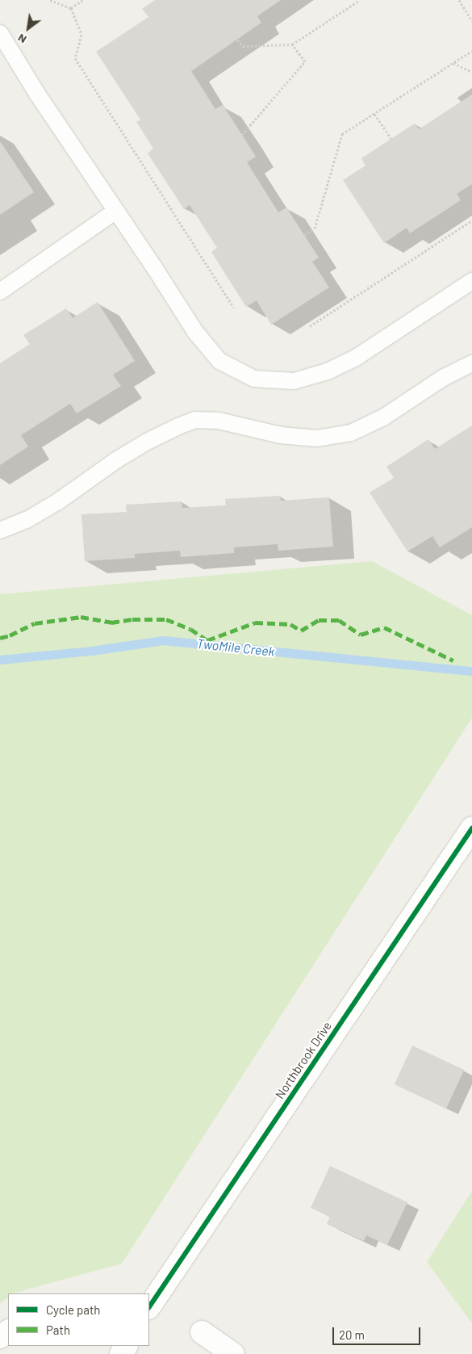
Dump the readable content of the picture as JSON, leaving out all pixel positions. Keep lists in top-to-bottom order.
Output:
{
  "streets": {
    "street": ["Northbrook Drive"]
  },
  "water": ["TwoMile Creek"],
  "legend": ["Cycle path", "Path"],
  "scale_bar": "20 m",
  "north": "bottom left"
}
